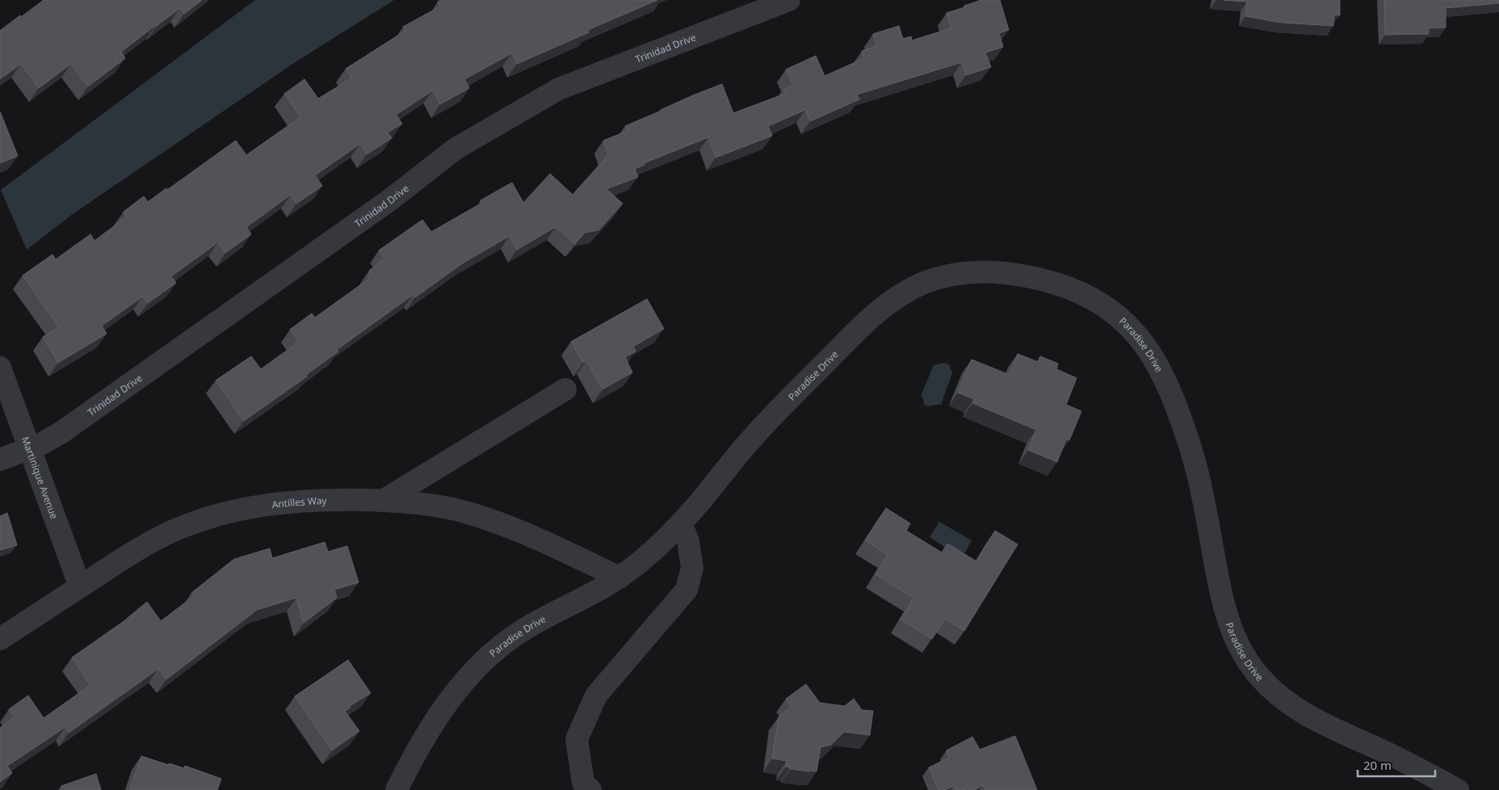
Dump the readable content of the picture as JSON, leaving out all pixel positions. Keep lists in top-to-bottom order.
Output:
{
  "streets": {
    "street": [
      "Trinidad Drive",
      "Paradise Drive",
      "Martinique Avenue",
      "Antilles Way"
    ]
  },
  "crossings": [
    ["Trinidad Drive", "Martinique Avenue"],
    ["Paradise Drive", "Antilles Way"],
    ["Martinique Avenue", "Antilles Way"]
  ],
  "scale_bar": "20 m"
}
